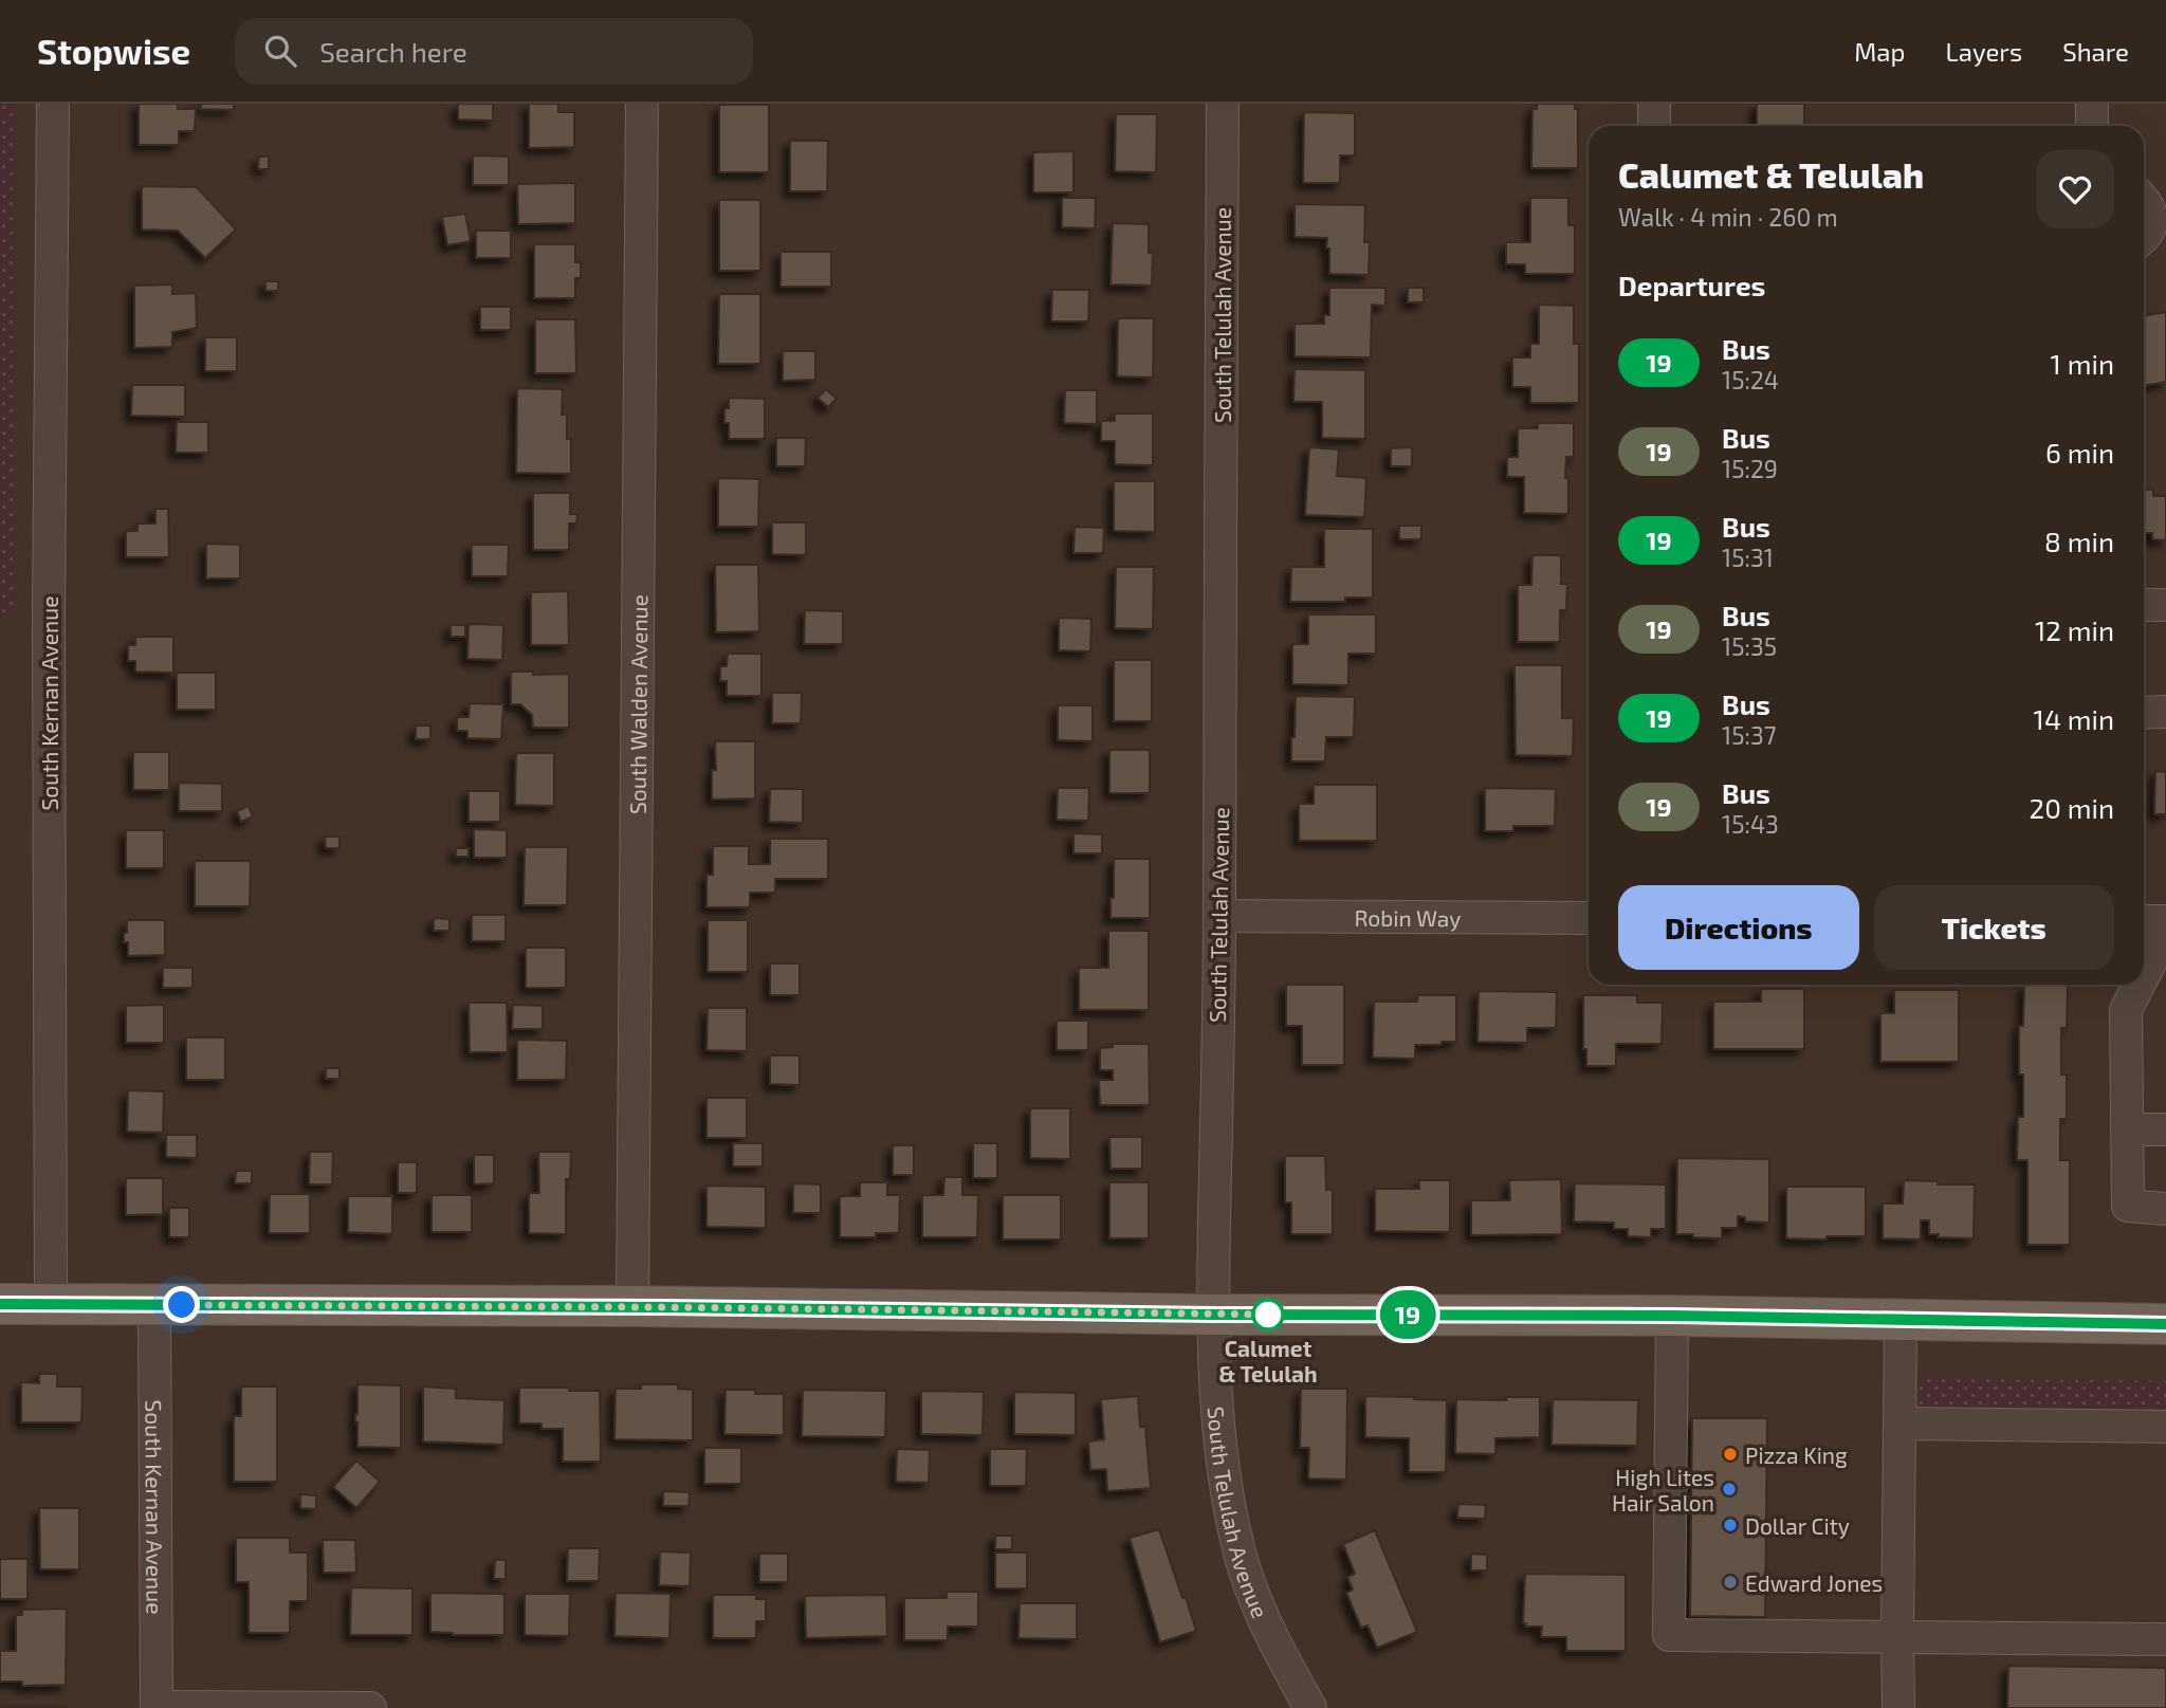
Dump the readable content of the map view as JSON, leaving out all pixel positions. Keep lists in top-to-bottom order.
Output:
{
  "streets": {
    "street": [
      "South Telulah Avenue",
      "South Kernan Avenue",
      "South Walden Avenue",
      "Robin Way"
    ]
  },
  "crossings": [
    ["South Telulah Avenue", "Robin Way"]
  ],
  "places": [
    "Calumet & Telulah",
    "Pizza King",
    "High Lites Hair Salon",
    "Dollar City",
    "Edward Jones"
  ],
  "lines": ["bus line 19"],
  "page": {
    "header": "Stopwise",
    "search": "Search here",
    "nav": ["Map", "Layers", "Share"],
    "on_map": "19",
    "heading": [
      ["Calumet & Telulah", "Walk · 4 min · 260 m"],
      "Departures"
    ],
    "list": [
      {
        "mark": "19",
        "name": "Bus",
        "note": "15:24",
        "value": "1 min"
      },
      {
        "mark": "19",
        "name": "Bus",
        "note": "15:29",
        "value": "6 min"
      },
      {
        "mark": "19",
        "name": "Bus",
        "note": "15:31",
        "value": "8 min"
      },
      {
        "mark": "19",
        "name": "Bus",
        "note": "15:35",
        "value": "12 min"
      },
      {
        "mark": "19",
        "name": "Bus",
        "note": "15:37",
        "value": "14 min"
      },
      {
        "mark": "19",
        "name": "Bus",
        "note": "15:43",
        "value": "20 min"
      }
    ],
    "buttons": ["Directions", "Tickets"]
  }
}
